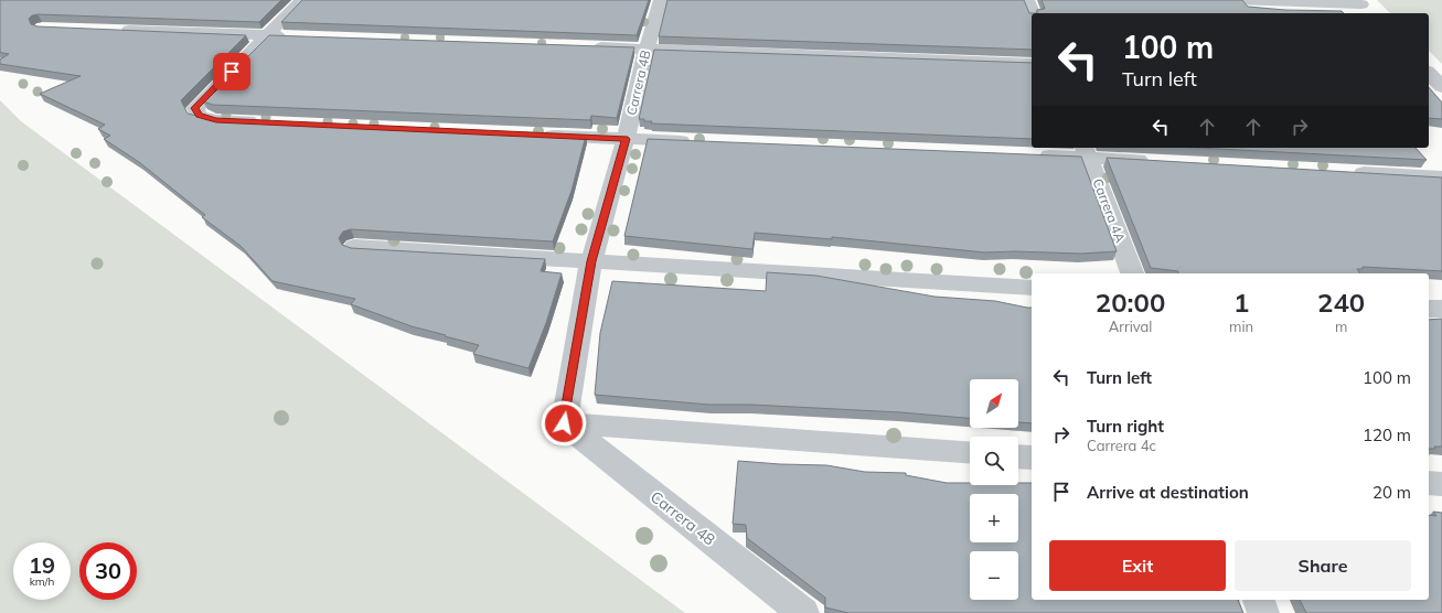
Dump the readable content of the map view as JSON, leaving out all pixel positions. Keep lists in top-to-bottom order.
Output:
{
  "streets": {
    "street": ["Carrera 4B", "Carrera 4A", "Carrera 48"]
  },
  "crossings": [
    ["Carrera 4B", "Carrera 48"]
  ],
  "north": "top right",
  "page": {
    "turn": ["100 m", "Turn left"],
    "eta": [
      "20:00",
      "Arrival",
      "1",
      "min",
      "240",
      "m"
    ],
    "list": [
      {
        "name": "Turn left",
        "value": "100 m"
      },
      {
        "name": "Turn right",
        "note": "Carrera 4c",
        "value": "120 m"
      },
      {
        "name": "Arrive at destination",
        "value": "20 m"
      }
    ],
    "map_buttons": ["+", "−"],
    "buttons": ["Exit", "Share"],
    "speed": "19 km/h",
    "limit": "30"
  }
}
